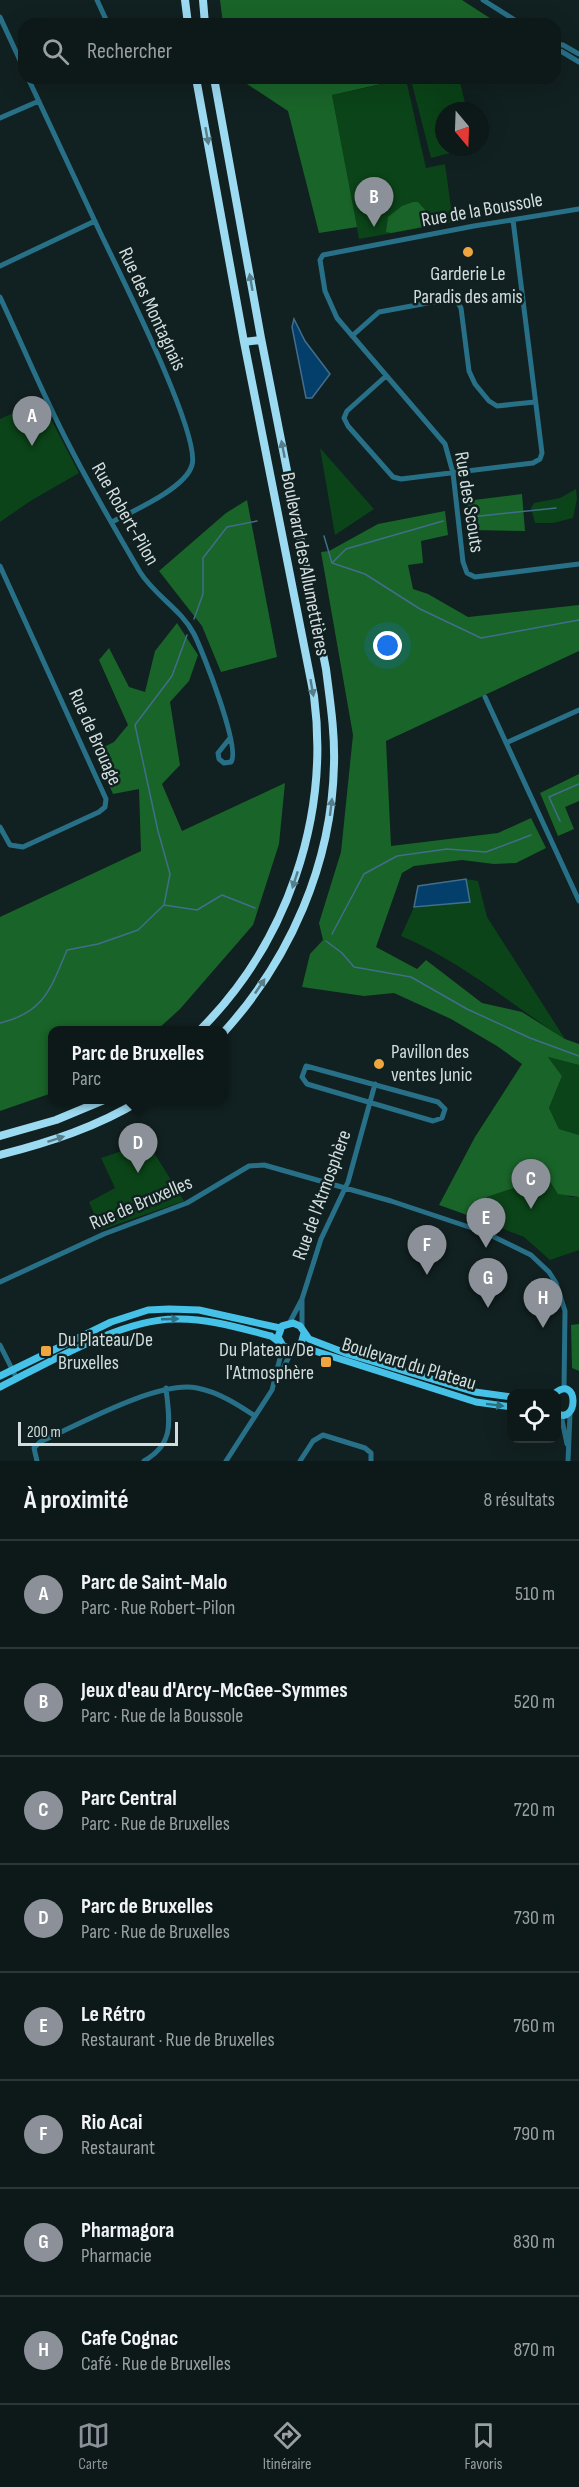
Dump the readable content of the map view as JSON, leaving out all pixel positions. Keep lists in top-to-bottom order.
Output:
{
  "streets": {
    "highway": ["Boulevard des Allumettières"],
    "main road": ["Boulevard du Plateau"],
    "street": [
      "Rue de la Boussole",
      "Rue des Montagnais",
      "Rue des Scouts",
      "Rue Robert-Pilon",
      "Rue de Brouage",
      "Rue de l'Atmosphère",
      "Rue de Bruxelles"
    ]
  },
  "crossings": [
    ["Rue de la Boussole", "Rue des Scouts"],
    ["Rue des Montagnais", "Rue Robert-Pilon"],
    ["Rue de l'Atmosphère", "Rue de Bruxelles"],
    ["Rue de l'Atmosphère", "Boulevard du Plateau"]
  ],
  "places": {
    "other": ["Garderie Le Paradis des amis", "Pavillon des ventes Junic"],
    "transit": ["Du Plateau/De Bruxelles", "Du Plateau/De l'Atmosphère"]
  },
  "scale_bar": "200 m",
  "north": "bottom",
  "page": {
    "search": "Rechercher",
    "pins": [
      "B",
      "A",
      "D",
      "C",
      "E",
      "F",
      "G",
      "H"
    ],
    "popup": ["Parc de Bruxelles", "Parc"],
    "scale": "200 m",
    "heading": ["À proximité", "8 résultats"],
    "list": [
      {
        "mark": "A",
        "name": "Parc de Saint-Malo",
        "note": "Parc · Rue Robert-Pilon",
        "value": "510 m"
      },
      {
        "mark": "B",
        "name": "Jeux d'eau d'Arcy-McGee-Symmes",
        "note": "Parc · Rue de la Boussole",
        "value": "520 m"
      },
      {
        "mark": "C",
        "name": "Parc Central",
        "note": "Parc · Rue de Bruxelles",
        "value": "720 m"
      },
      {
        "mark": "D",
        "name": "Parc de Bruxelles",
        "note": "Parc · Rue de Bruxelles",
        "value": "730 m"
      },
      {
        "mark": "E",
        "name": "Le Rétro",
        "note": "Restaurant · Rue de Bruxelles",
        "value": "760 m"
      },
      {
        "mark": "F",
        "name": "Rio Acai",
        "note": "Restaurant",
        "value": "790 m"
      },
      {
        "mark": "G",
        "name": "Pharmagora",
        "note": "Pharmacie",
        "value": "830 m"
      },
      {
        "mark": "H",
        "name": "Cafe Cognac",
        "note": "Café · Rue de Bruxelles",
        "value": "870 m"
      }
    ],
    "nav": ["Carte", "Itinéraire", "Favoris"]
  }
}
